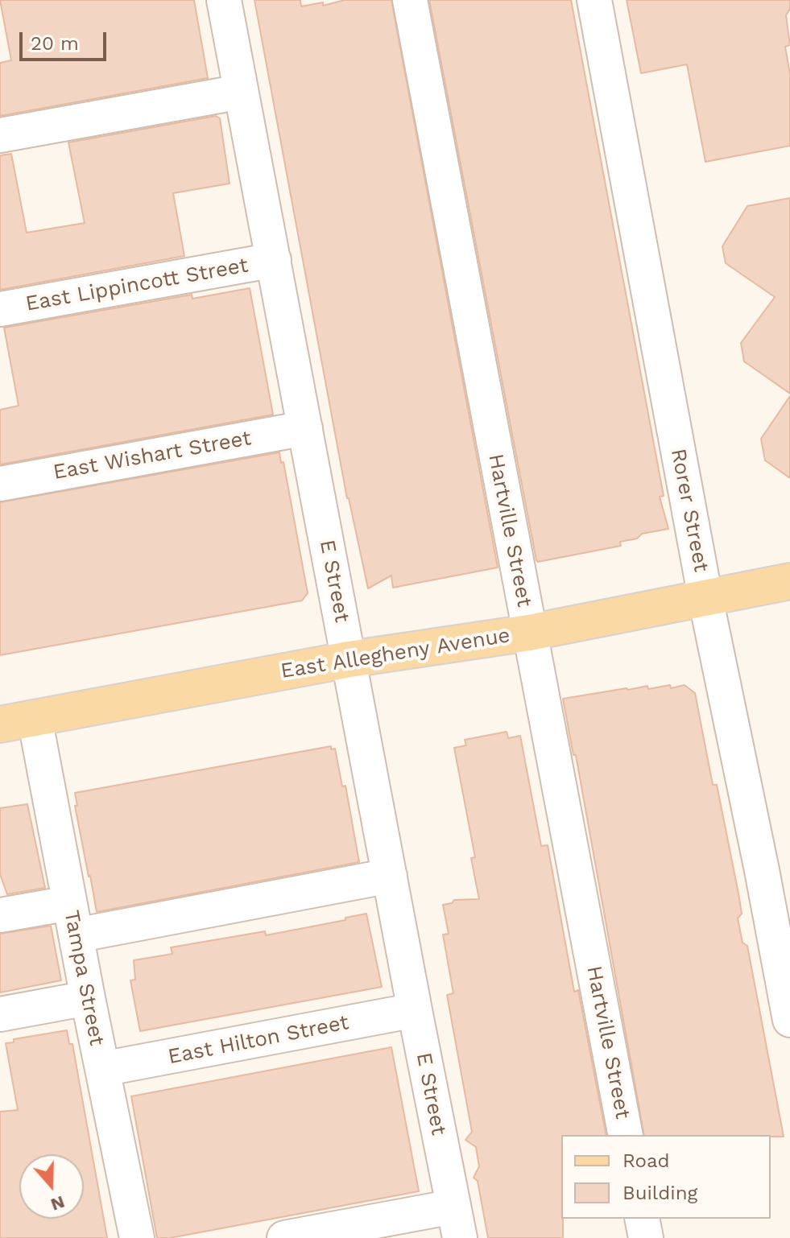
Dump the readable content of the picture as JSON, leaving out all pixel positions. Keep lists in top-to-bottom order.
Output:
{
  "streets": {
    "main road": ["East Allegheny Avenue"],
    "street": [
      "East Lippincott Street",
      "East Wishart Street",
      "Rorer Street",
      "Hartville Street",
      "E Street",
      "Tampa Street",
      "East Hilton Street"
    ]
  },
  "crossings": [
    ["East Lippincott Street", "E Street"],
    ["East Wishart Street", "E Street"],
    ["Rorer Street", "East Allegheny Avenue"],
    ["Hartville Street", "East Allegheny Avenue"],
    ["E Street", "East Allegheny Avenue"],
    ["E Street", "East Hilton Street"],
    ["East Allegheny Avenue", "Tampa Street"],
    ["Tampa Street", "East Hilton Street"]
  ],
  "legend": ["Road", "Building"],
  "scale_bar": "20 m",
  "north": "bottom"
}
